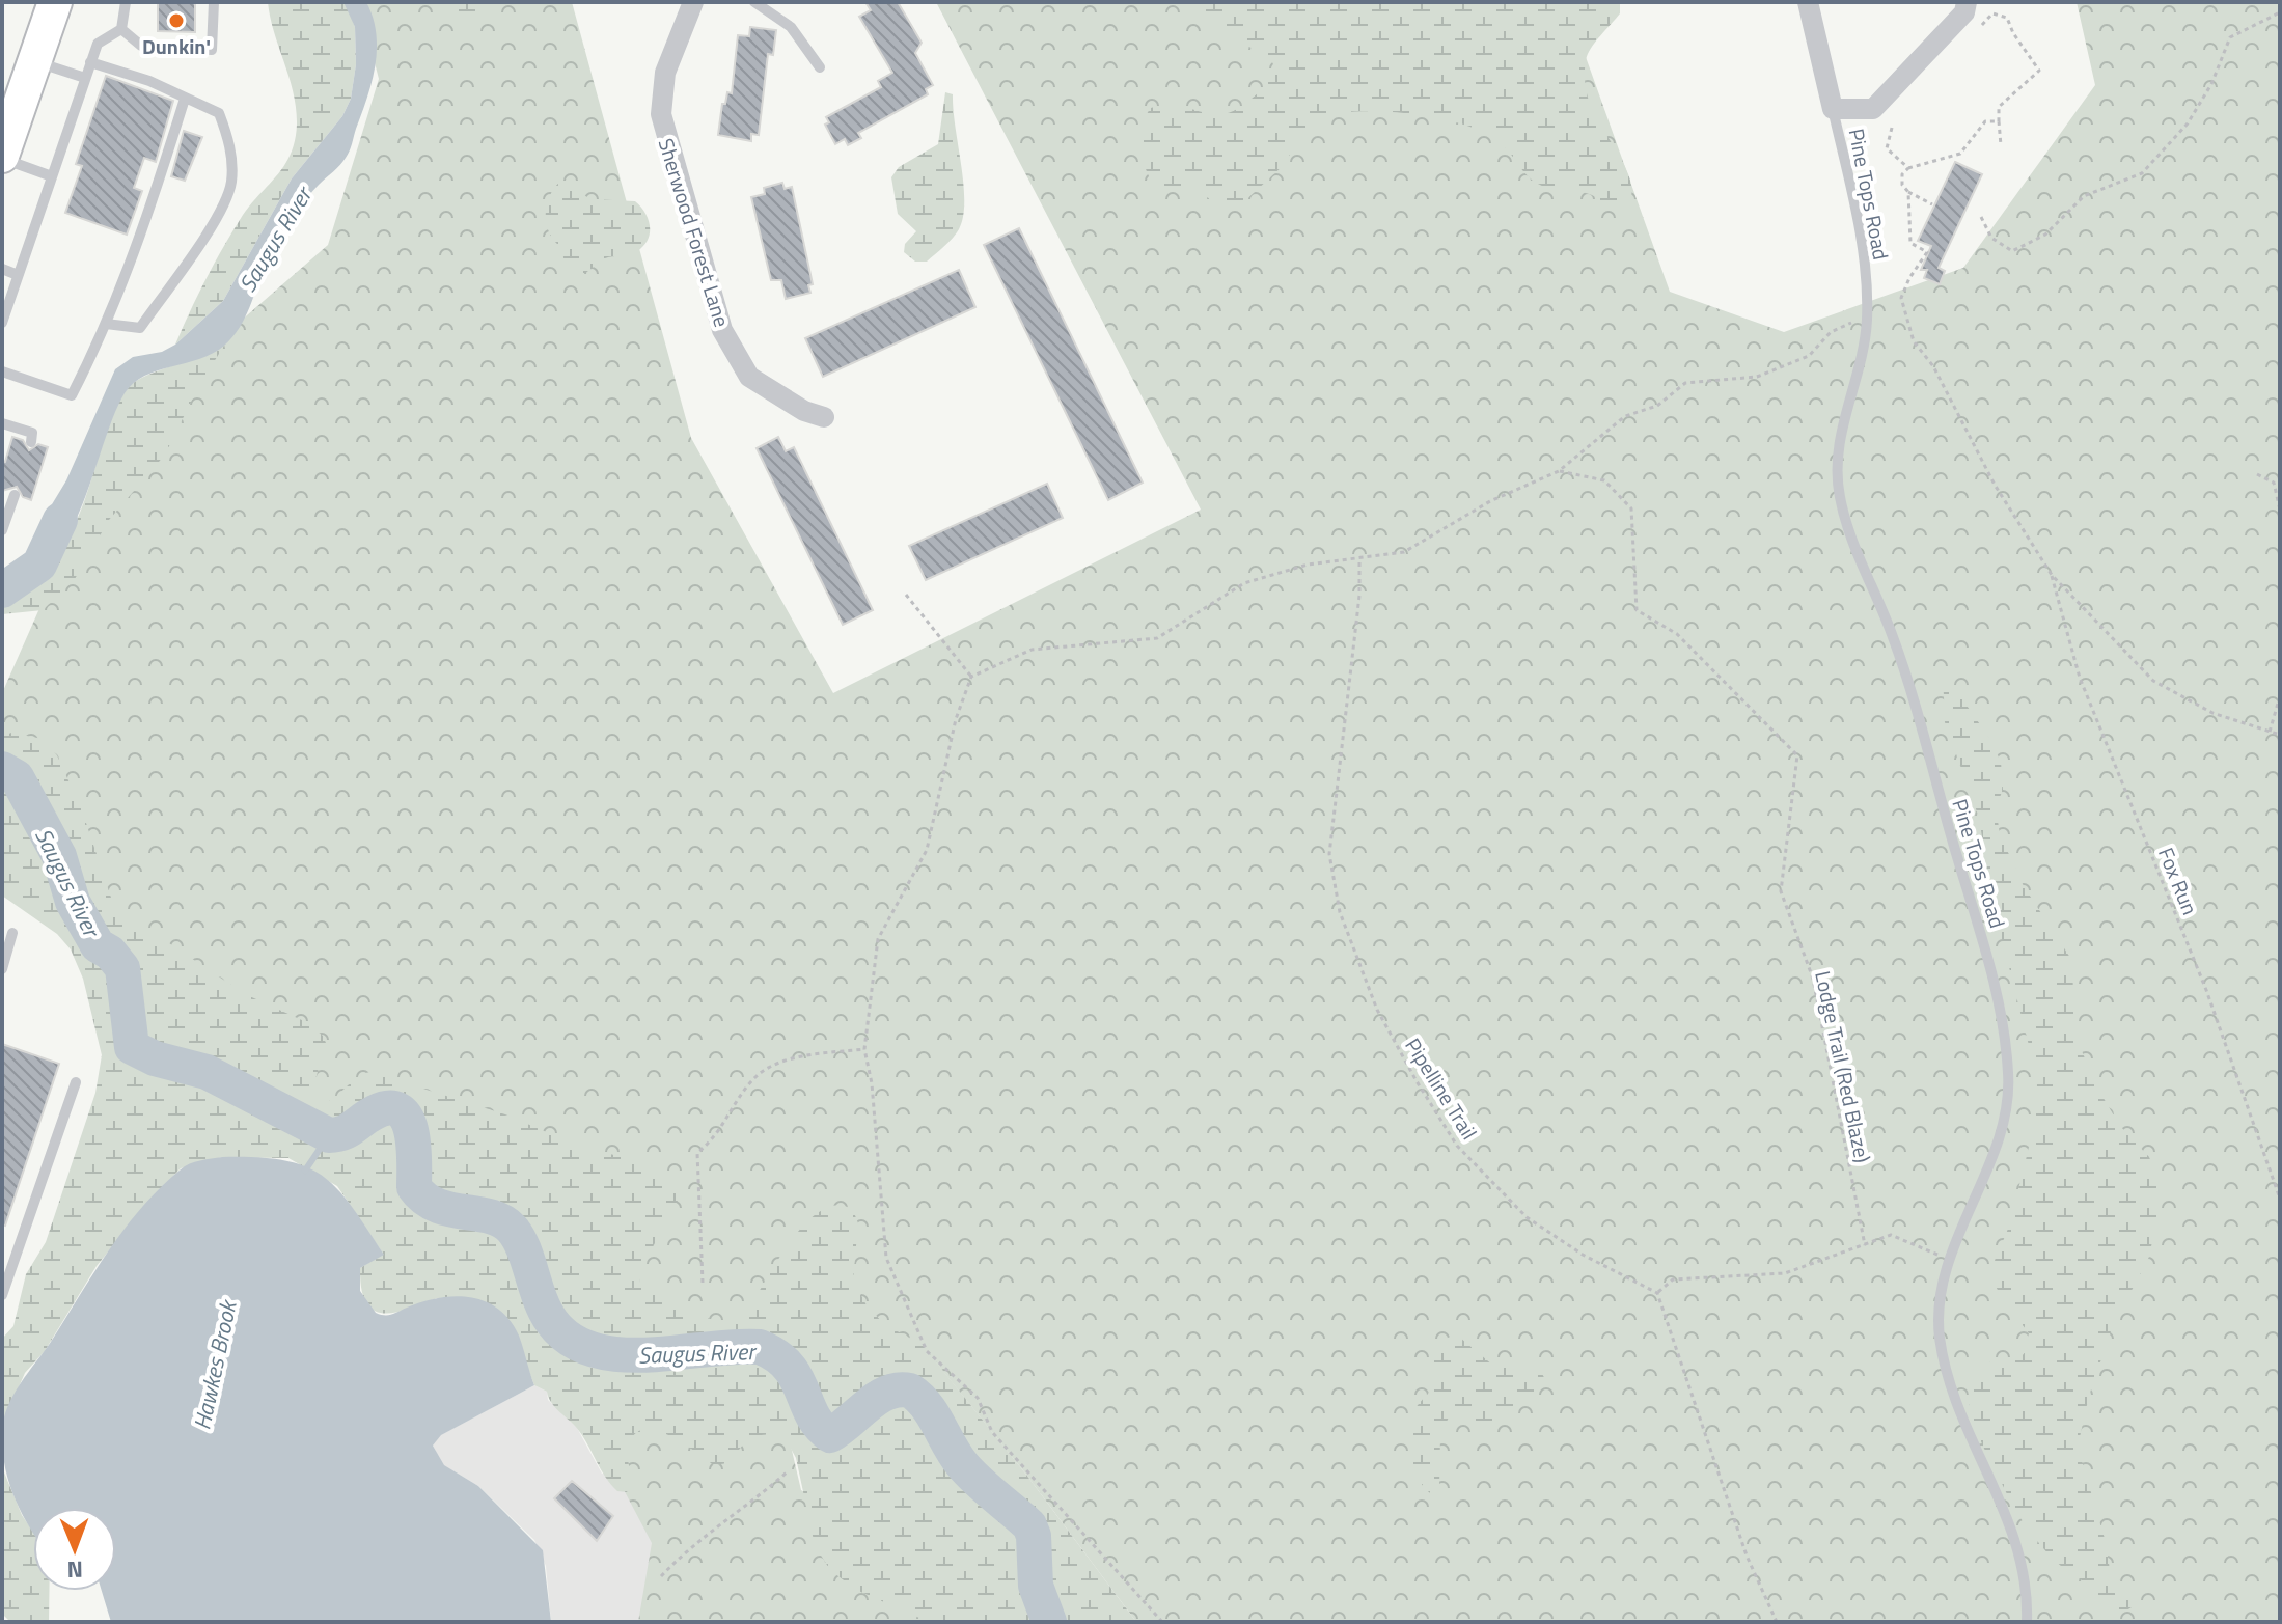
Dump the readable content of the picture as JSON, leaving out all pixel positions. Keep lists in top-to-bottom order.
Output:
{
  "streets": {
    "street": ["Sherwood Forest Lane"],
    "lane": ["Pine Tops Road"],
    "path": ["Fox Run", "Lodge Trail (Red Blaze)", "Pipelline Trail"]
  },
  "water": ["Saugus River", "Hawkes Brook"],
  "places": ["Dunkin'"],
  "north": "bottom"
}
